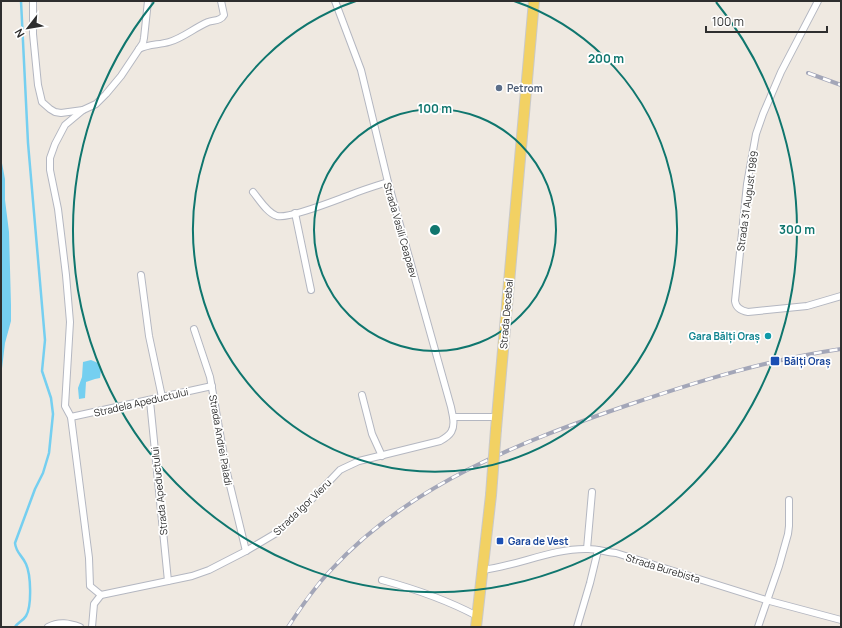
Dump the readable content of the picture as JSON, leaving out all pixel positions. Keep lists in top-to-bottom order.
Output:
{
  "streets": {
    "main road": ["Strada Decebal"],
    "street": [
      "Strada 31 August 1989",
      "Strada Vasili Ceapaev",
      "Stradela Apeductului",
      "Strada Andrei Paladi",
      "Strada Apeductului",
      "Strada Igor Vieru",
      "Strada Burebista"
    ]
  },
  "crossings": [
    ["Strada Vasili Ceapaev", "Strada Igor Vieru"],
    ["Strada Decebal", "Strada Burebista"],
    ["Stradela Apeductului", "Strada Andrei Paladi"],
    ["Stradela Apeductului", "Strada Apeductului"],
    ["Strada Andrei Paladi", "Strada Igor Vieru"],
    ["Strada Apeductului", "Strada Igor Vieru"]
  ],
  "places": {
    "other": ["Petrom", "Gara Bălți Oraș"],
    "transit": ["Bălți Oraș", "Gara de Vest"]
  },
  "scale_bar": "100 m",
  "north": "bottom left",
  "rings": ["200 m", "100 m", "300 m"]
}
